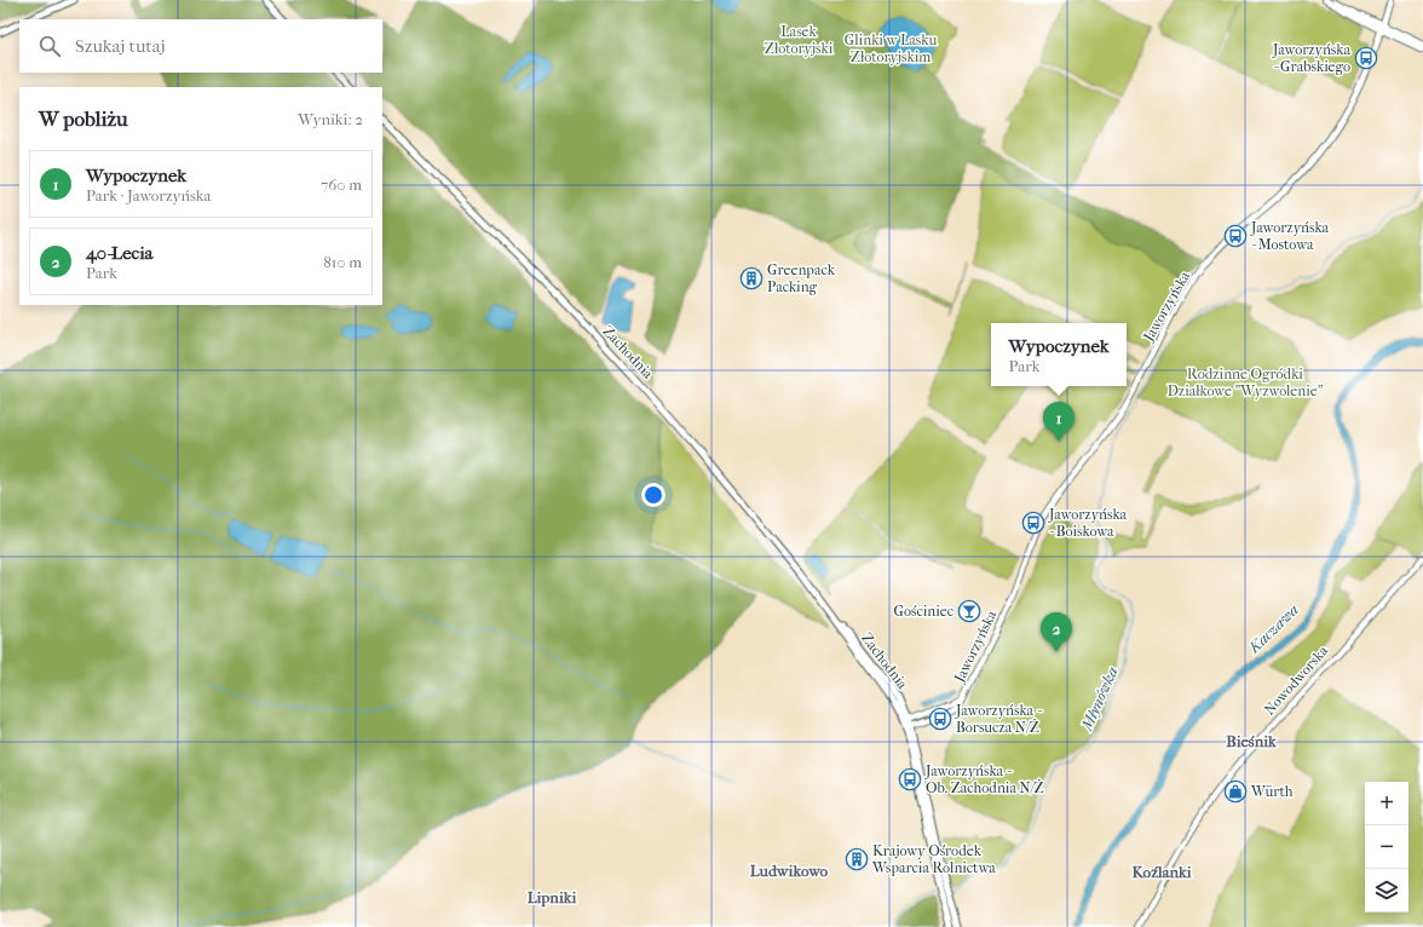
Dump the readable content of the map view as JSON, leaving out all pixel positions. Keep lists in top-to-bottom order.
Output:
{
  "streets": {
    "main road": ["Zachodnia"],
    "street": ["Jaworzyńska", "Nowodworska"]
  },
  "crossings": [
    ["Jaworzyńska", "Zachodnia"]
  ],
  "districts": [
    "Bieśnik",
    "Ludwikowo",
    "Koźlanki",
    "Lipniki"
  ],
  "water": ["Kaczawa", "Młynówka"],
  "parks": ["Lasek Złotoryjski", "Glinki w Lasku Złotoryjskim", "Rodzinne Ogródki Działkowe \"Wyzwolenie\""],
  "places": {
    "bus stop": [
      "Jaworzyńska - Grabskiego",
      "Jaworzyńska - Mostowa",
      "Jaworzyńska - Boiskowa",
      "Jaworzyńska - Borsucza N/Ż",
      "Jaworzyńska - Ob. Zachodnia N/Ż"
    ],
    "building": ["Greenpack Packing", "Krajowy Ośrodek Wsparcia Rolnictwa"],
    "bar": ["Gościniec"],
    "shop": ["Würth"]
  },
  "page": {
    "search": "Szukaj tutaj",
    "heading": ["W pobliżu", "Wyniki: 2"],
    "list": [
      {
        "mark": "1",
        "name": "Wypoczynek",
        "note": "Park · Jaworzyńska",
        "value": "760 m"
      },
      {
        "mark": "2",
        "name": "40-Lecia",
        "note": "Park",
        "value": "810 m"
      }
    ],
    "popup": ["Wypoczynek", "Park"],
    "pins": ["1", "2"],
    "map_buttons": ["+", "−"]
  }
}
